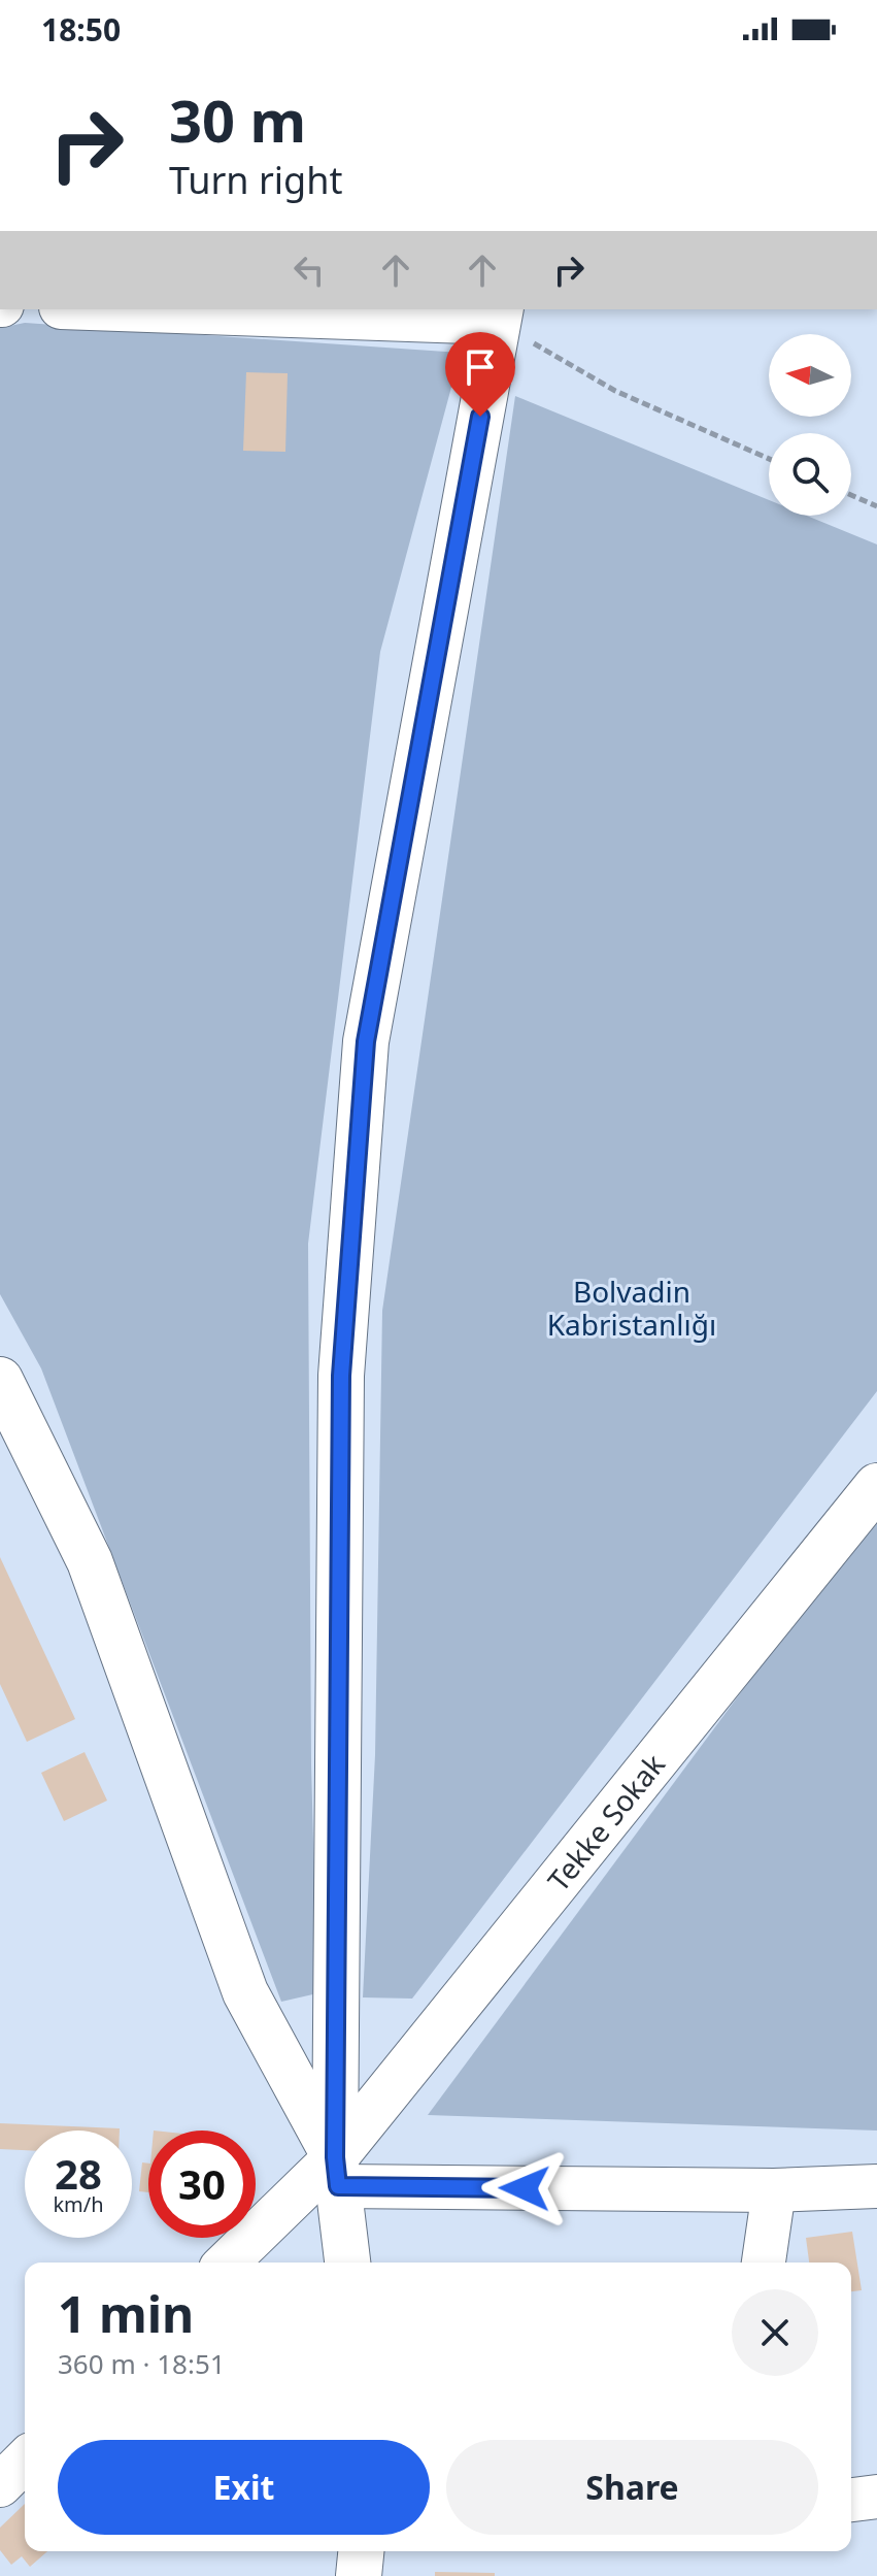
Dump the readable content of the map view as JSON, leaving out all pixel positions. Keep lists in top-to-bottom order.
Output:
{
  "streets": {
    "street": ["Tekke Sokak"]
  },
  "parks": ["Bolvadin Kabristanlığı"],
  "north": "left",
  "page": {
    "status": "18:50",
    "turn": ["30 m", "Turn right"],
    "speed": "28 km/h",
    "limit": "30",
    "heading": ["1 min", "360 m · 18:51"],
    "buttons": ["Exit", "Share"]
  }
}
